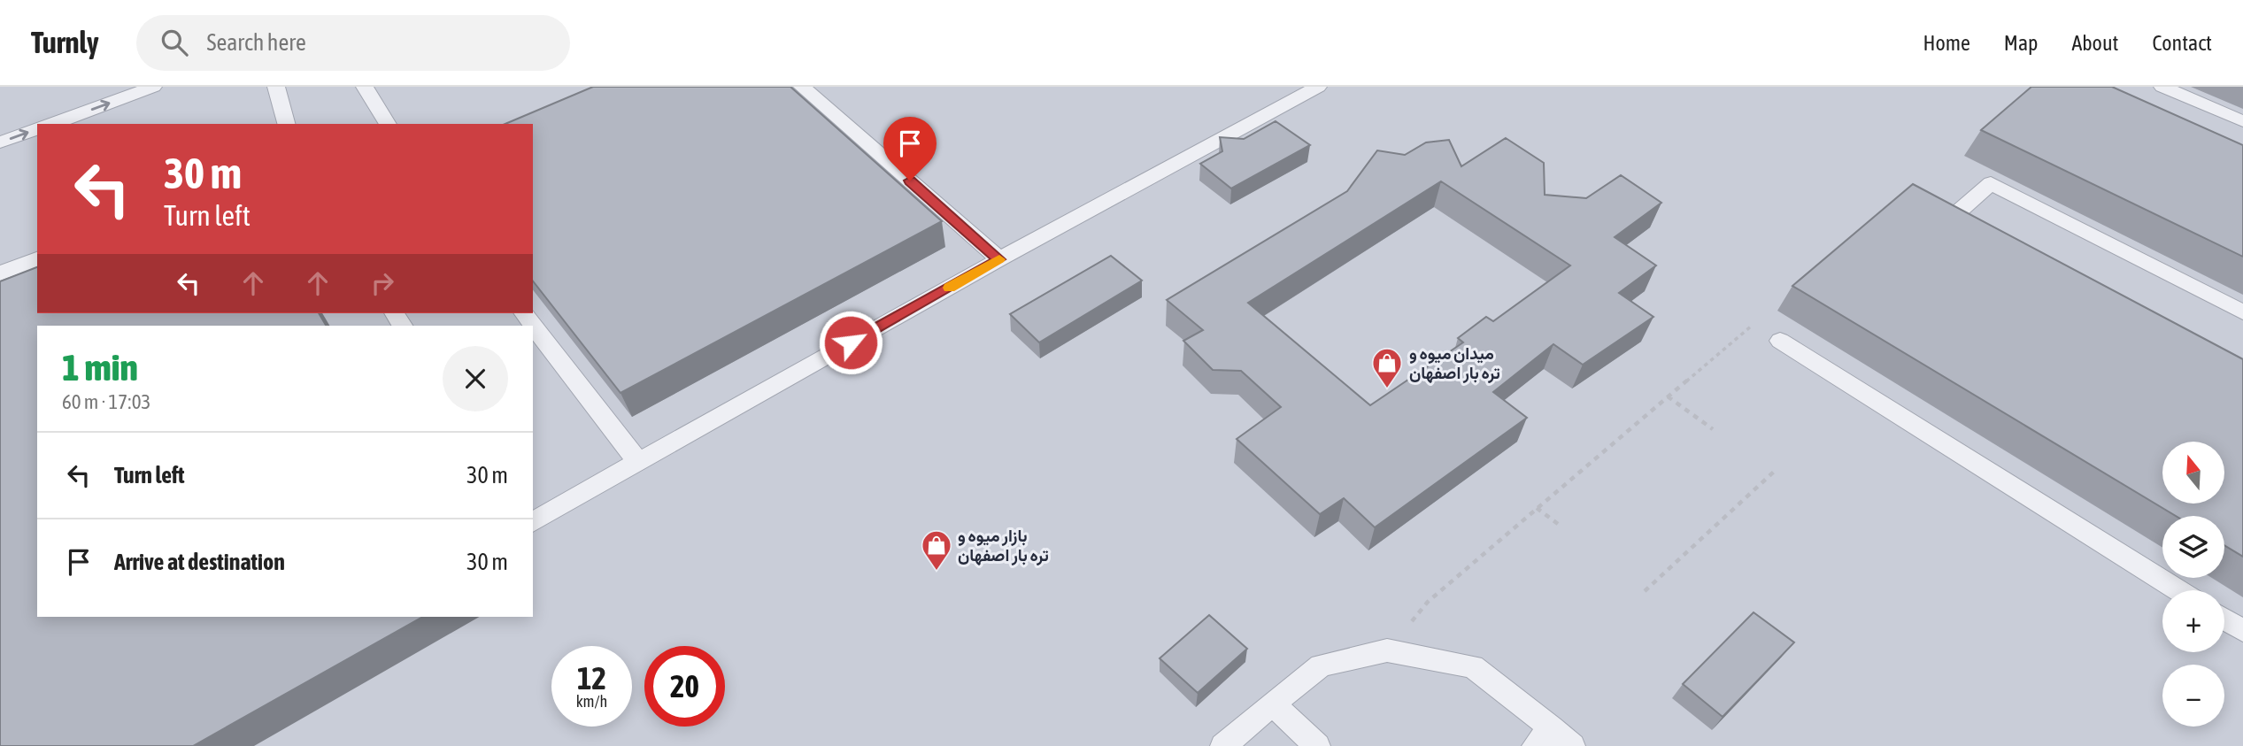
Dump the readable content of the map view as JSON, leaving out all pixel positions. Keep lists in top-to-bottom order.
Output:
{
  "places": {
    "shop": ["میدان میوه و تره بار اصفهان", "بازار میوه و تره بار اصفهان"]
  },
  "north": "top",
  "page": {
    "header": "Turnly",
    "search": "Search here",
    "nav": [
      "Home",
      "Map",
      "About",
      "Contact"
    ],
    "turn": ["30 m", "Turn left"],
    "heading": ["1 min", "60 m · 17:03"],
    "list": [
      {
        "name": "Turn left",
        "value": "30 m"
      },
      {
        "name": "Arrive at destination",
        "value": "30 m"
      }
    ],
    "map_buttons": ["+", "−"],
    "speed": "12 km/h",
    "limit": "20"
  }
}
